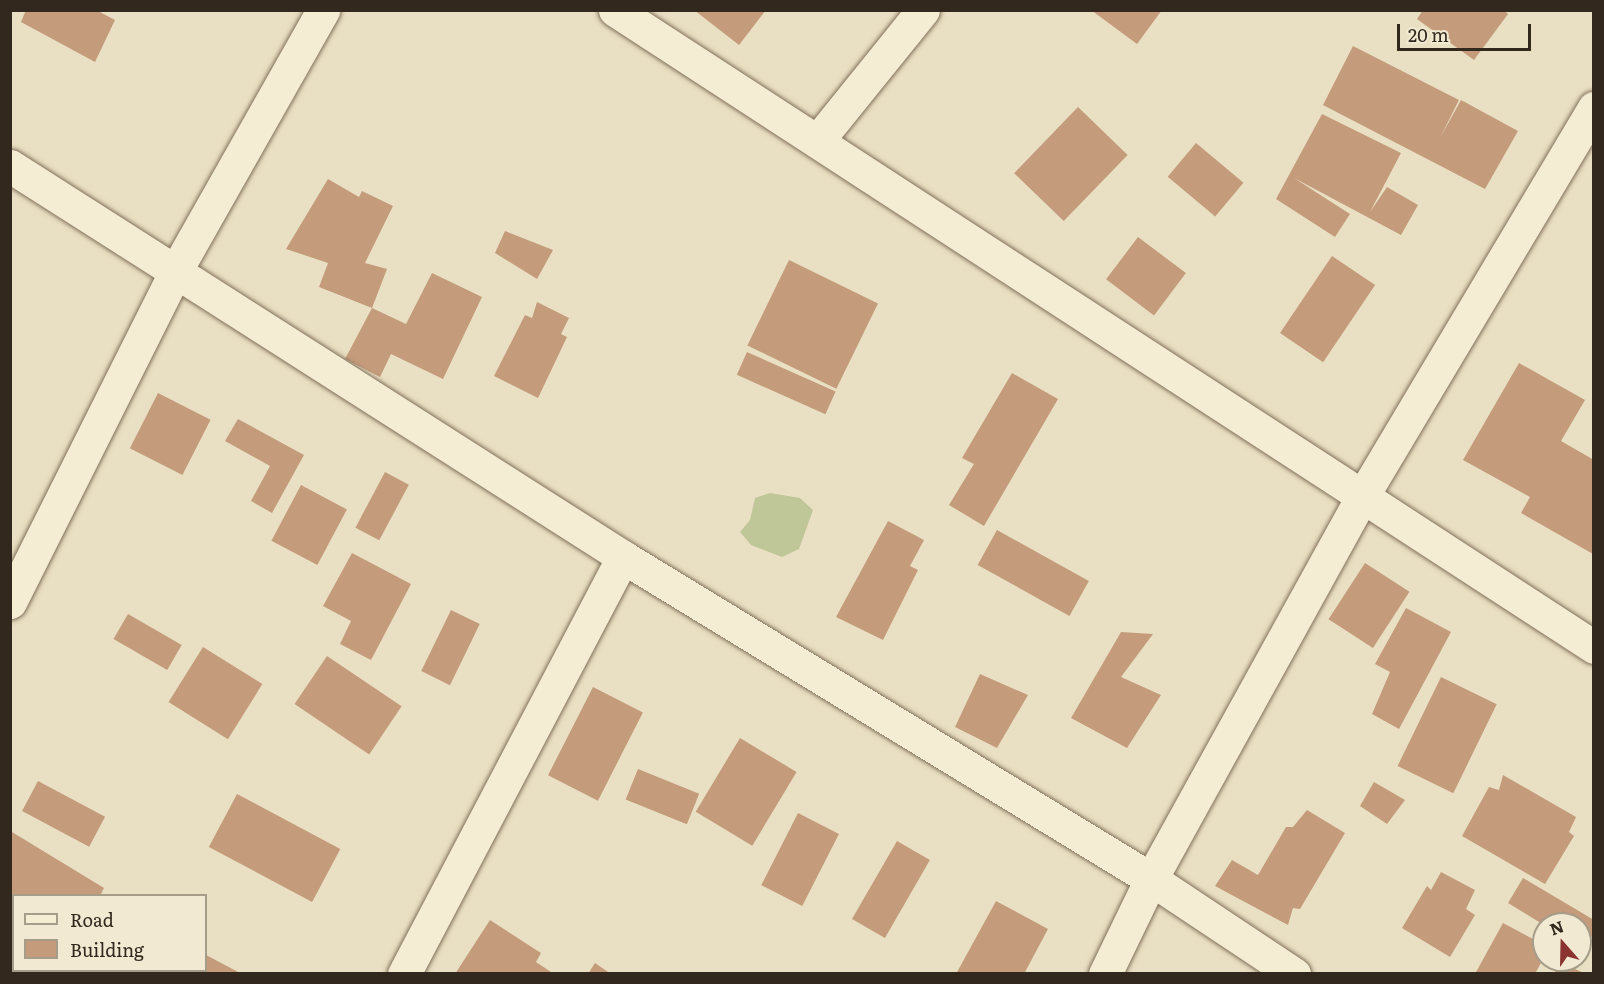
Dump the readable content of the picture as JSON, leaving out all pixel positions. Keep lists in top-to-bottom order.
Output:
{
  "legend": ["Road", "Building"],
  "scale_bar": "20 m",
  "north": "top"
}
